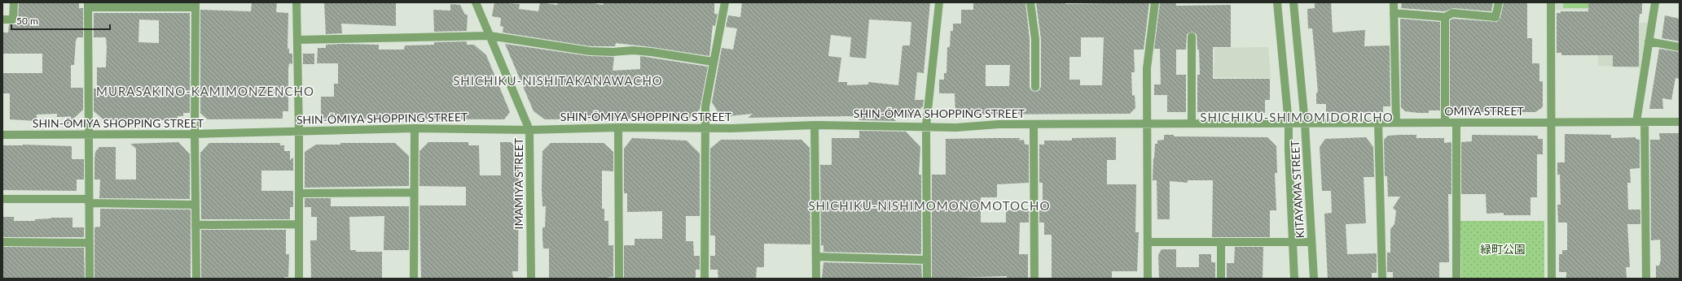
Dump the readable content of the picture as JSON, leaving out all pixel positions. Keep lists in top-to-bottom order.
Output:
{
  "streets": {
    "street": [
      "OMIYA STREET",
      "SHIN-ŌMIYA SHOPPING STREET",
      "IMAMIYA STREET",
      "KITAYAMA STREET"
    ]
  },
  "crossings": [
    ["OMIYA STREET", "SHIN-ŌMIYA SHOPPING STREET"],
    ["OMIYA STREET", "KITAYAMA STREET"],
    ["SHIN-ŌMIYA SHOPPING STREET", "IMAMIYA STREET"],
    ["SHIN-ŌMIYA SHOPPING STREET", "KITAYAMA STREET"]
  ],
  "districts": [
    "SHICHIKU-NISHITAKANAWACHO",
    "MURASAKINO-KAMIMONZENCHO",
    "SHICHIKU-SHIMOMIDORICHO",
    "SHICHIKU-NISHIMOMONOMOTOCHO"
  ],
  "parks": ["緑町公園"],
  "scale_bar": "50 m"
}
